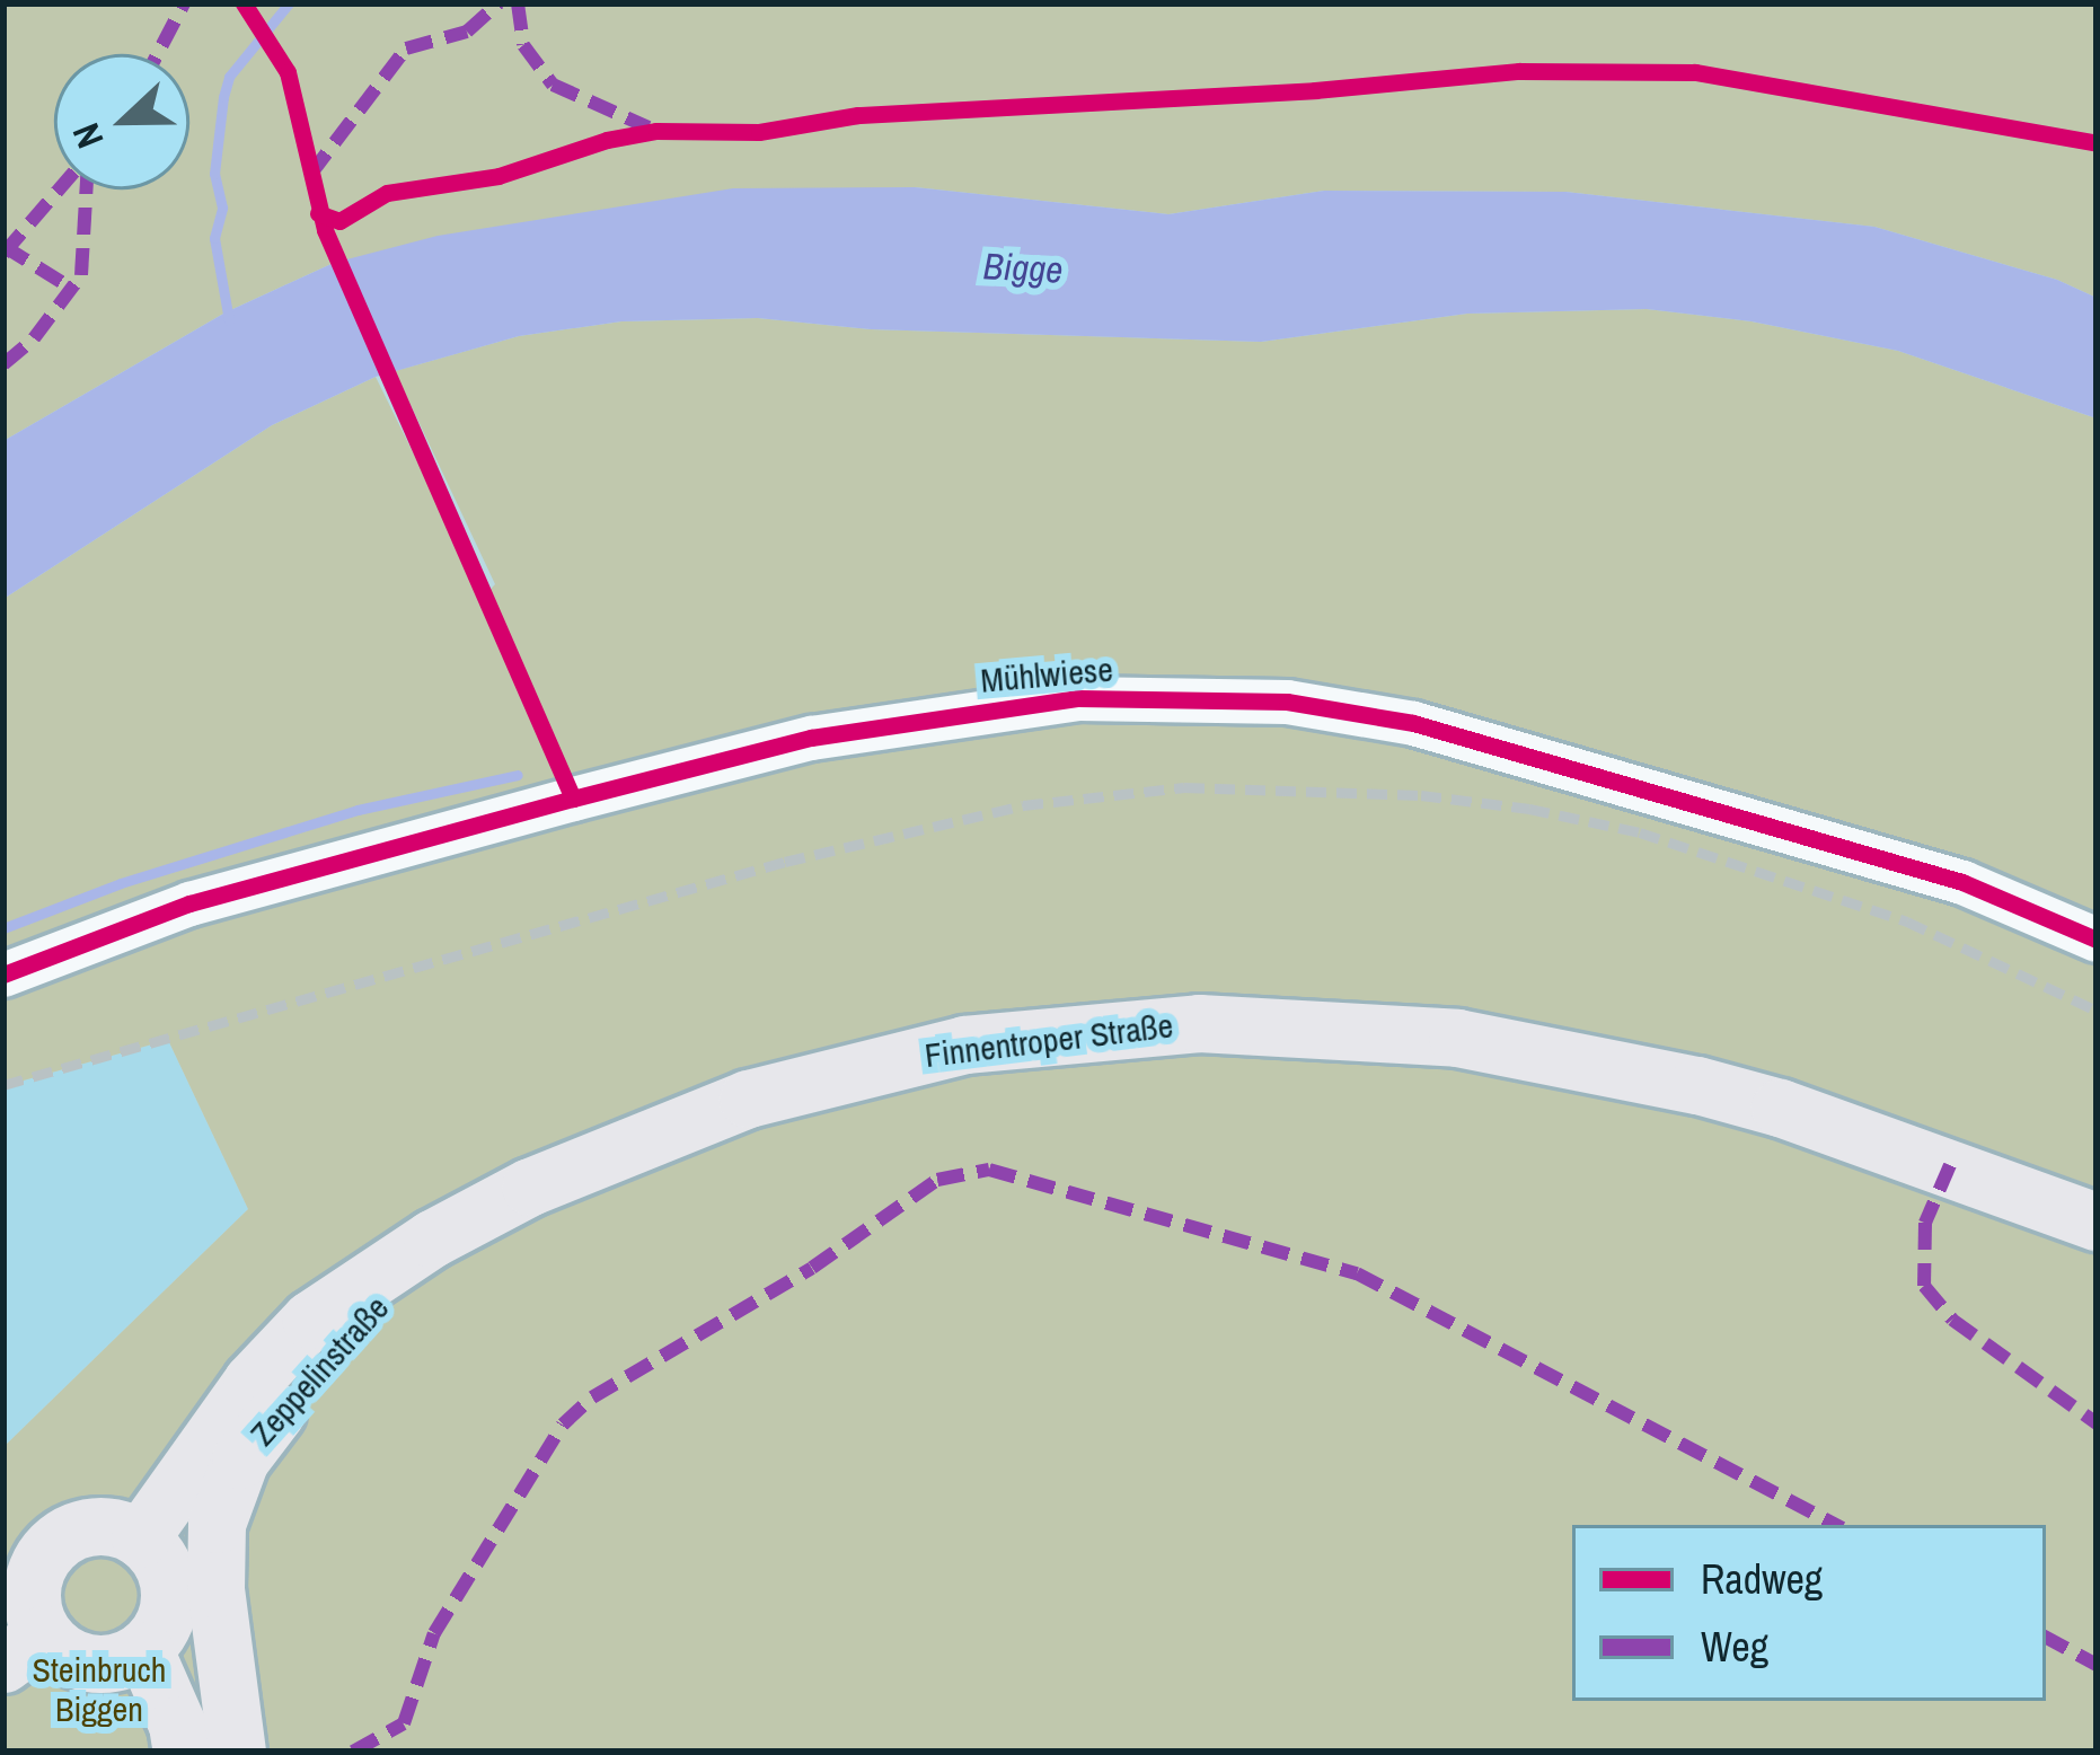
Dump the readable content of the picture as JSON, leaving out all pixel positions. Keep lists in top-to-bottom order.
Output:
{
  "streets": {
    "main road": ["Finnentroper Straße", "Zeppelinstraße"],
    "street": ["Mühlwiese"]
  },
  "crossings": [
    ["Finnentroper Straße", "Zeppelinstraße"]
  ],
  "water": ["Bigge"],
  "parks": ["Steinbruch Biggen"],
  "legend": ["Radweg", "Weg"],
  "north": "left"
}
